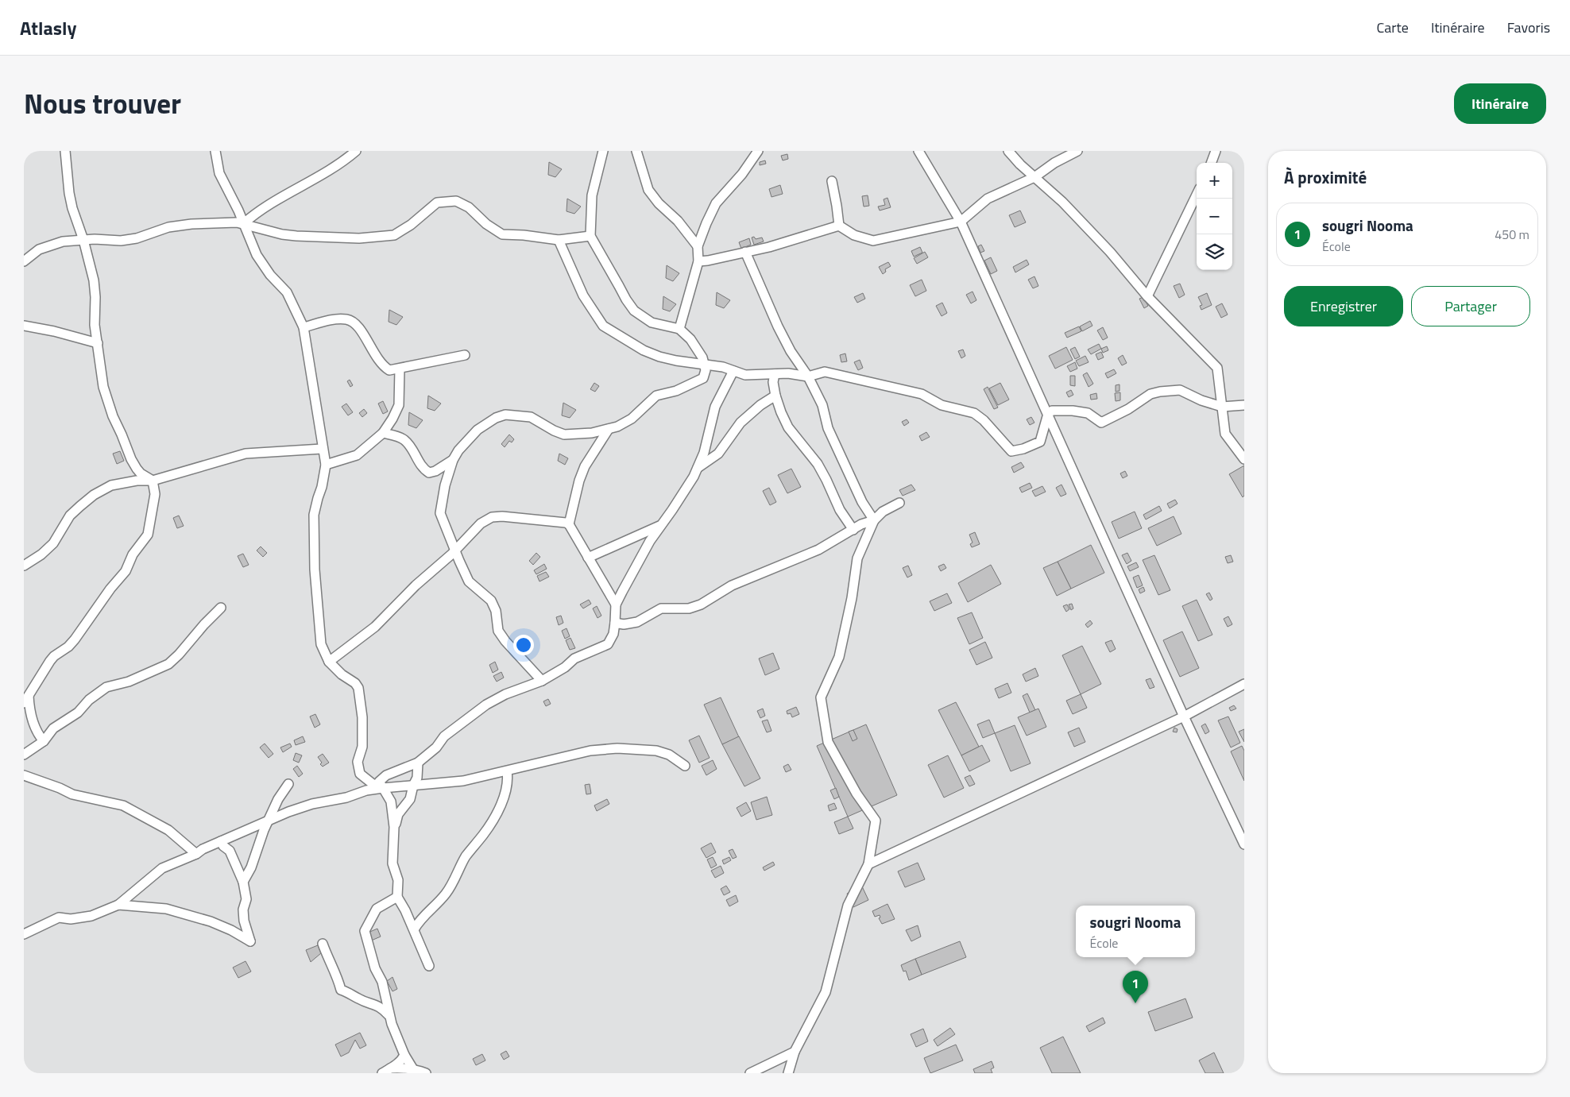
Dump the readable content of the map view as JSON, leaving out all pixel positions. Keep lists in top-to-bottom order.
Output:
{
  "page": {
    "header": "Atlasly",
    "nav": ["Carte", "Itinéraire", "Favoris"],
    "title": "Nous trouver",
    "buttons": [
      "Itinéraire",
      ["Enregistrer", "Partager"]
    ],
    "heading": "À proximité",
    "map_buttons": ["+", "−"],
    "list": [
      {
        "mark": "1",
        "name": "sougri Nooma",
        "note": "École",
        "value": "450 m"
      }
    ],
    "popup": ["sougri Nooma", "École"],
    "pins": "1"
  }
}
